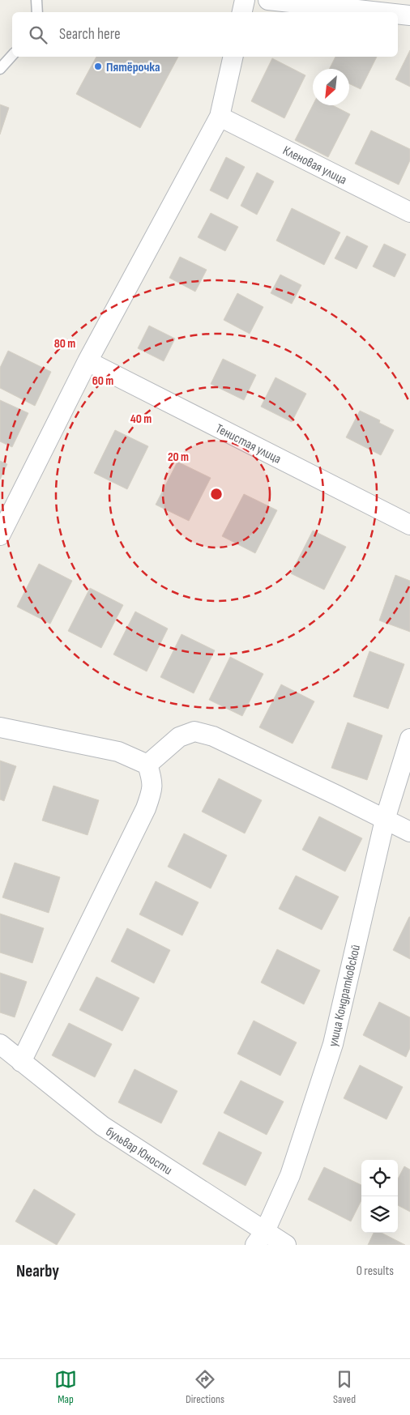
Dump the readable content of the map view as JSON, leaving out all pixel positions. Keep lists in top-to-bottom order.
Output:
{
  "streets": {
    "street": [
      "Кленовая улица",
      "Тенистая улица",
      "улица Кондратковской",
      "бульвар Юности"
    ]
  },
  "crossings": [
    ["улица Кондратковской", "бульвар Юности"]
  ],
  "places": ["Пятёрочка"],
  "north": "bottom left",
  "page": {
    "search": "Search here",
    "heading": ["Nearby", "0 results"],
    "nav": ["Map", "Directions", "Saved"]
  },
  "rings": [
    "80 m",
    "60 m",
    "40 m",
    "20 m"
  ]
}
